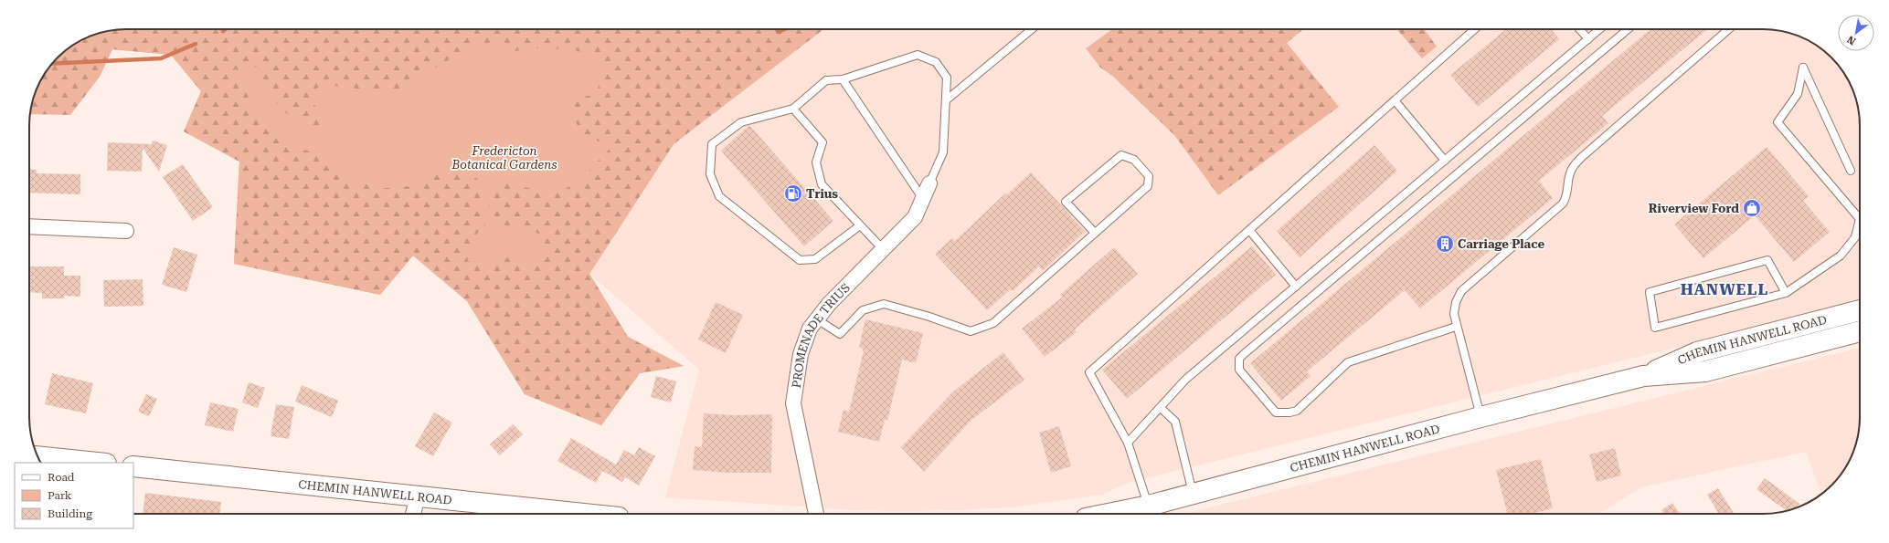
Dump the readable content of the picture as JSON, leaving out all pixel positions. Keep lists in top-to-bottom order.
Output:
{
  "streets": {
    "main road": ["CHEMIN HANWELL ROAD"],
    "street": ["PROMENADE TRIUS"]
  },
  "districts": ["HANWELL"],
  "parks": ["Fredericton Botanical Gardens"],
  "places": {
    "fuel station": ["Trius"],
    "shop": ["Riverview Ford"],
    "building": ["Carriage Place"]
  },
  "legend": ["Road", "Park", "Building"],
  "north": "bottom left"
}
